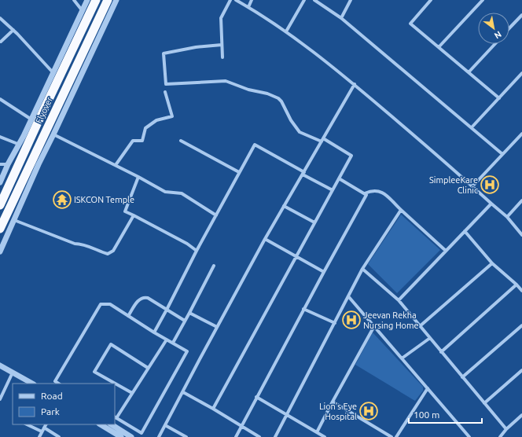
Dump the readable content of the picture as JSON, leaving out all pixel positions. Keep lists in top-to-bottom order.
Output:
{
  "streets": {
    "highway": ["Flyover"]
  },
  "places": {
    "hospital": ["SimpleeKare Clinic", "Jeevan Rekha Nursing Home", "Lion's Eye Hospital"],
    "temple": ["ISKCON Temple"]
  },
  "legend": ["Road", "Park"],
  "scale_bar": "100 m",
  "north": "bottom right"
}
